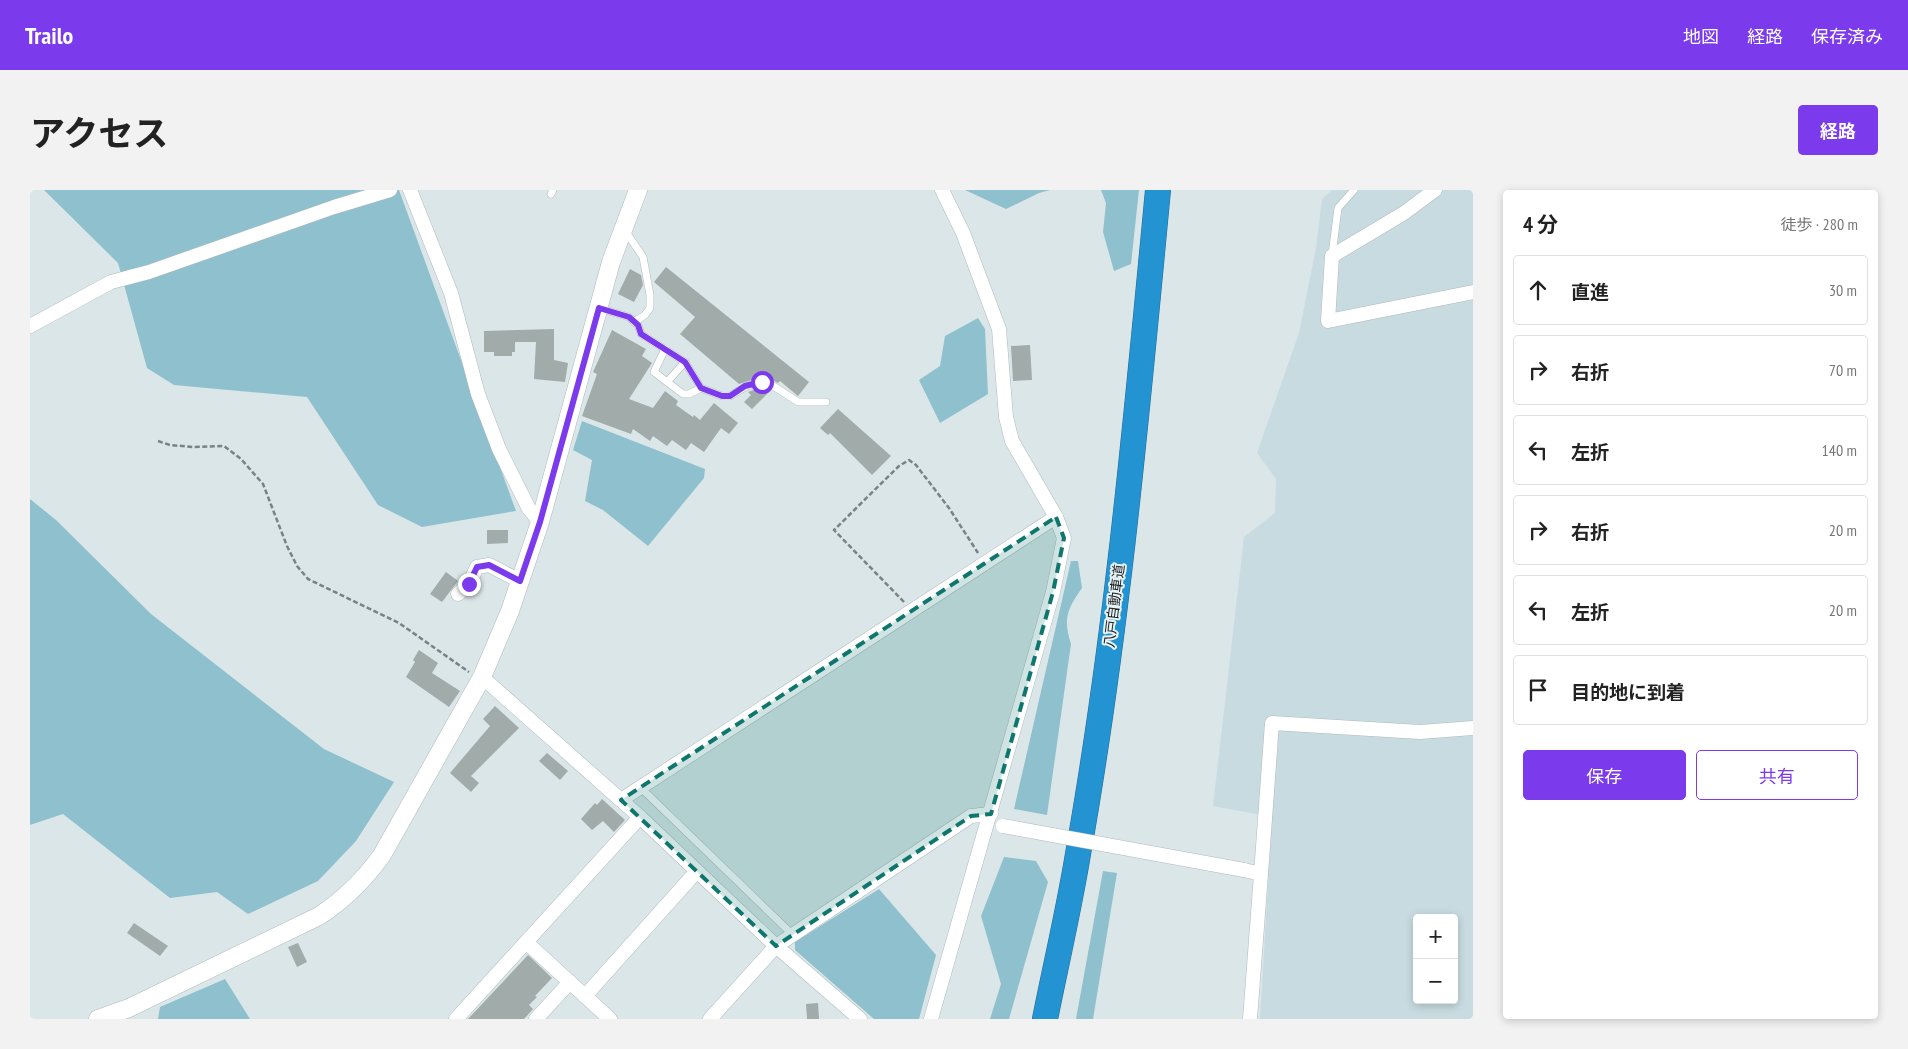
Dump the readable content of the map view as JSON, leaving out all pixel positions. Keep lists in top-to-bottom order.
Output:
{
  "streets": {
    "highway": ["八戸自動車道"]
  },
  "page": {
    "header": "Trailo",
    "nav": ["地図", "経路", "保存済み"],
    "title": "アクセス",
    "buttons": [
      "経路",
      ["保存", "共有"]
    ],
    "heading": ["4 分", "徒歩 · 280 m"],
    "list": [
      ["直進", "30 m"],
      ["右折", "70 m"],
      ["左折", "140 m"],
      ["右折", "20 m"],
      ["左折", "20 m"],
      "目的地に到着"
    ],
    "map_buttons": ["+", "−"]
  }
}
